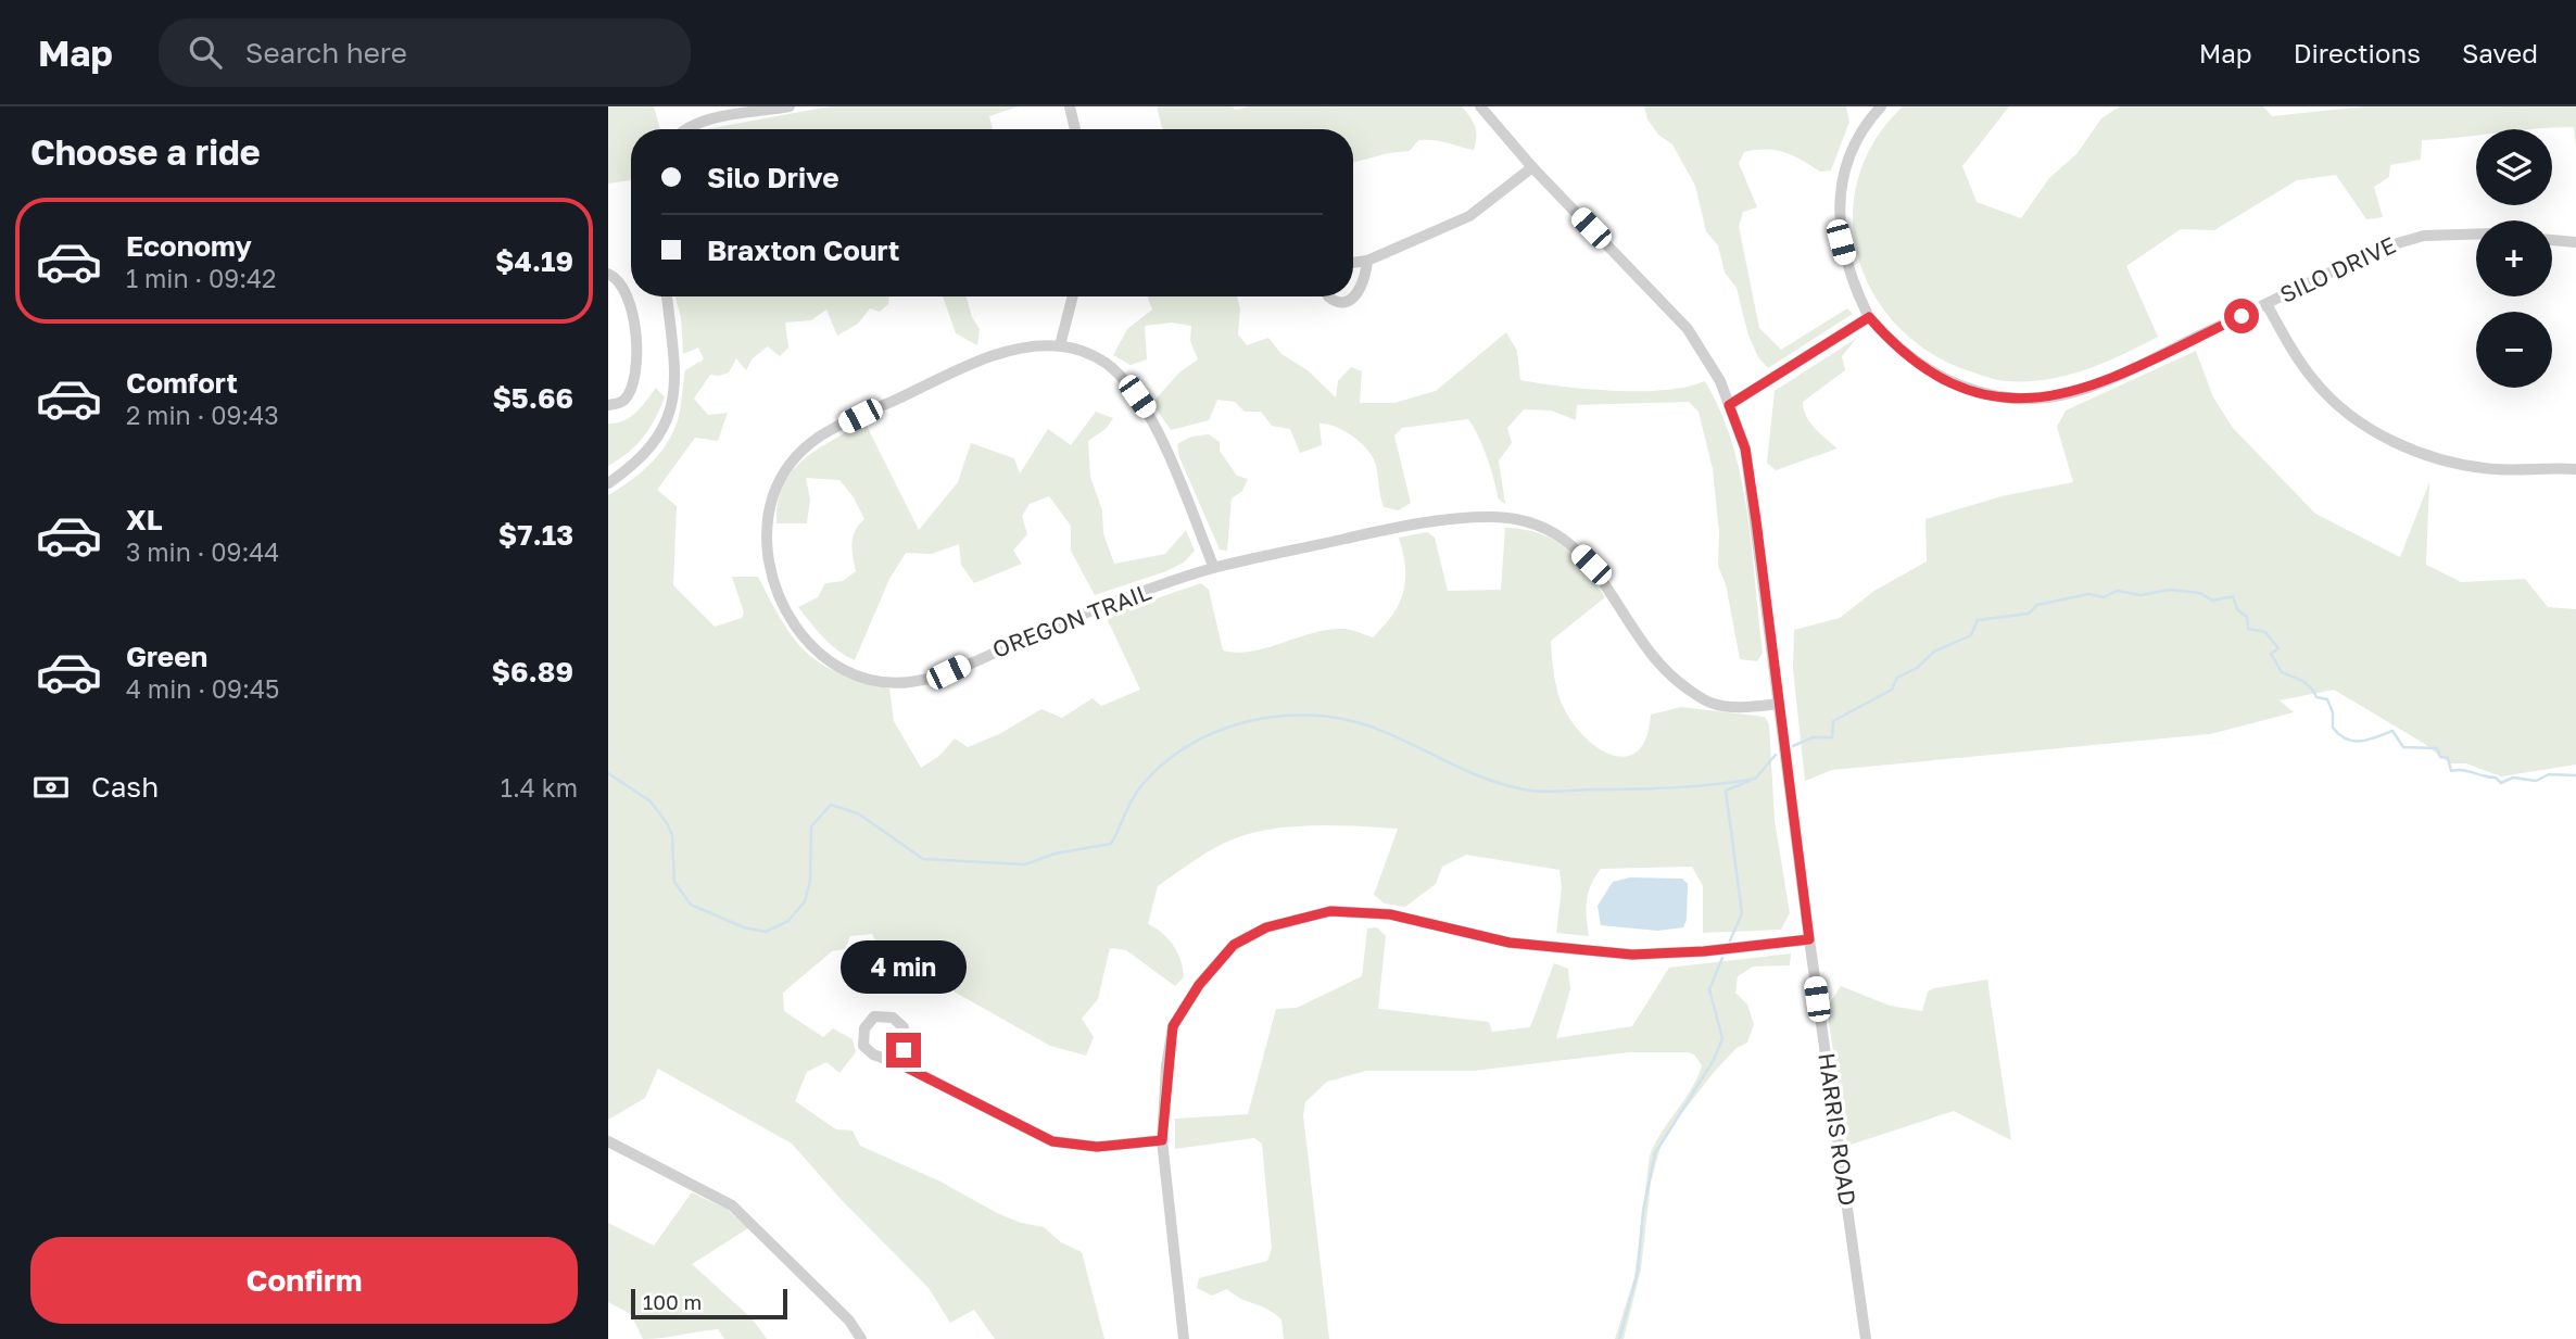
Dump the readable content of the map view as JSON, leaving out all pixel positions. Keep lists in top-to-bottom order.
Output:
{
  "streets": {
    "street": ["SILO DRIVE", "OREGON TRAIL", "HARRIS ROAD"]
  },
  "crossings": [
    ["OREGON TRAIL", "HARRIS ROAD"]
  ],
  "scale_bar": "100 m",
  "page": {
    "header": "Map",
    "search": "Search here",
    "nav": ["Map", "Directions", "Saved"],
    "heading": "Choose a ride",
    "map_buttons": ["+", "−"],
    "banner": ["Silo Drive", "Braxton Court"],
    "list": [
      {
        "name": "Economy",
        "note": "1 min · 09:42",
        "value": "$4.19"
      },
      {
        "name": "Comfort",
        "note": "2 min · 09:43",
        "value": "$5.66"
      },
      {
        "name": "XL",
        "note": "3 min · 09:44",
        "value": "$7.13"
      },
      {
        "name": "Green",
        "note": "4 min · 09:45",
        "value": "$6.89"
      }
    ],
    "pay": ["Cash", "1.4 km"],
    "bubble": "4 min",
    "buttons": "Confirm",
    "scale": "100 m"
  }
}
